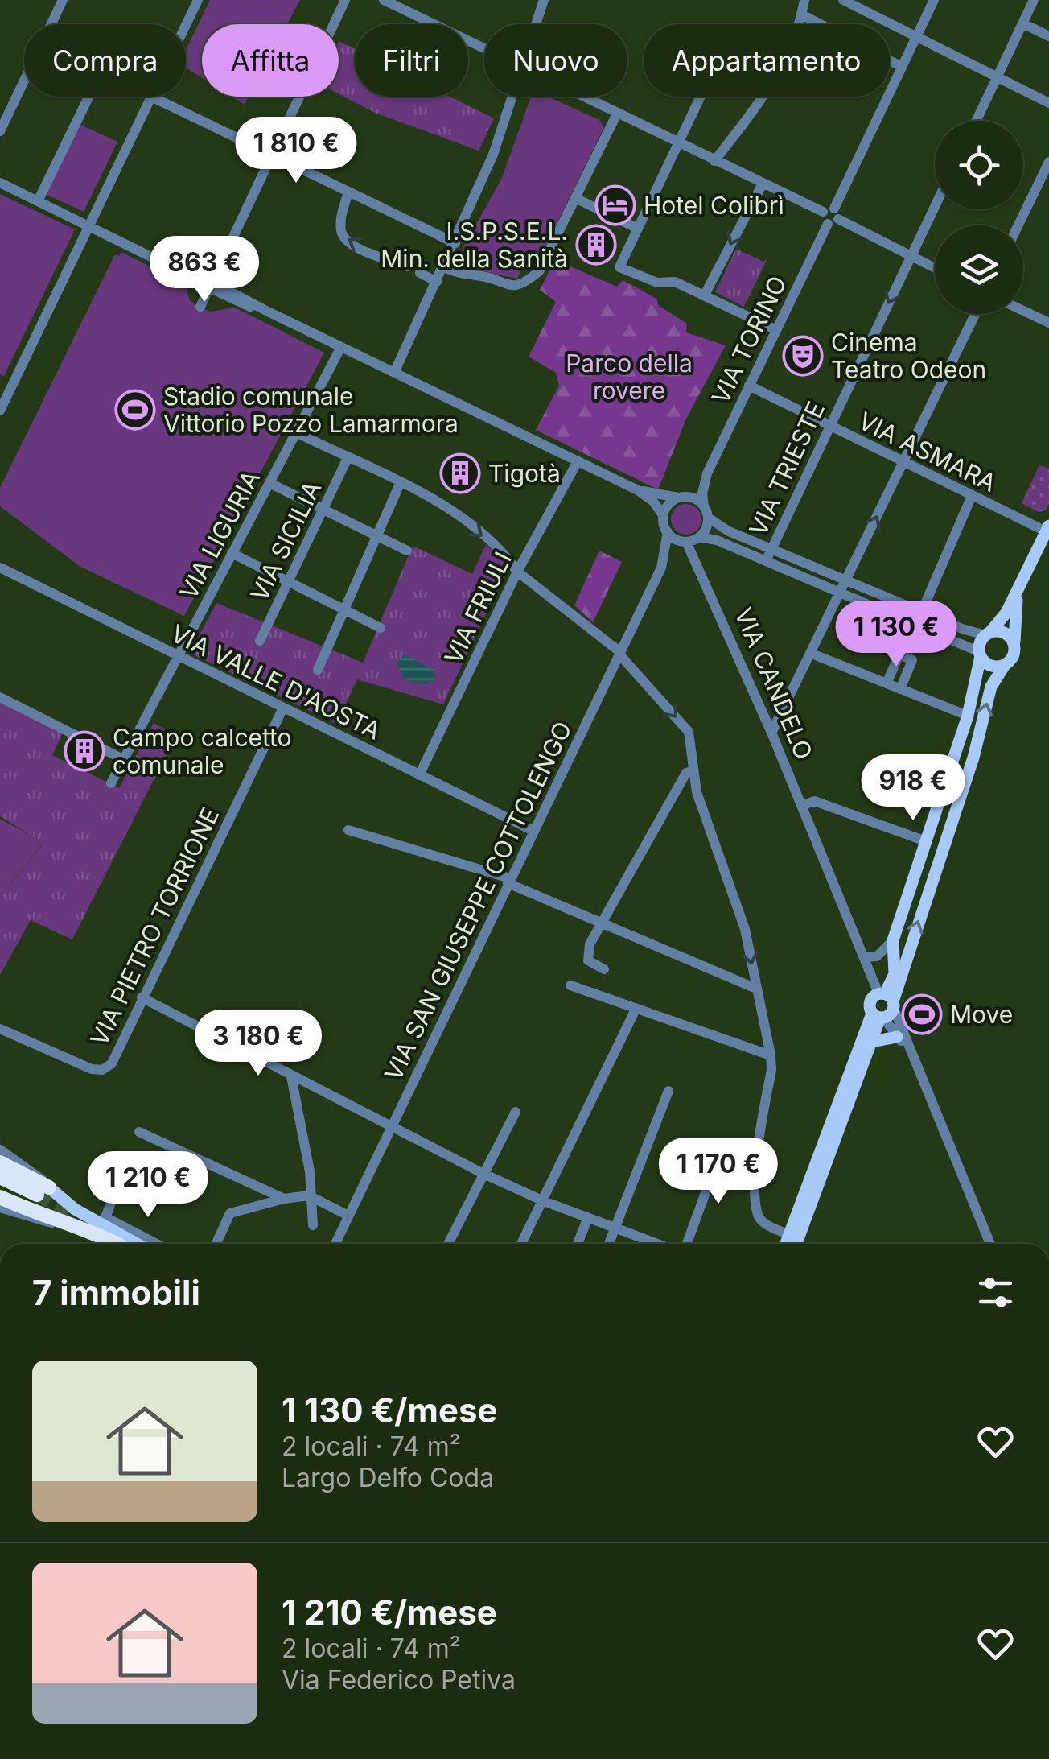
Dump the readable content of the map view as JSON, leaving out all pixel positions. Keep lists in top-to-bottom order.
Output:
{
  "streets": {
    "street": [
      "VIA TORINO",
      "VIA ASMARA",
      "VIA TRIESTE",
      "VIA LIGURIA",
      "VIA SICILIA",
      "VIA FRIULI",
      "VIA VALLE D'AOSTA",
      "VIA CANDELO",
      "VIA SAN GIUSEPPE COTTOLENGO",
      "VIA PIETRO TORRIONE"
    ]
  },
  "crossings": [
    ["VIA TORINO", "VIA ASMARA"],
    ["VIA TORINO", "VIA CANDELO"],
    ["VIA TORINO", "VIA SAN GIUSEPPE COTTOLENGO"],
    ["VIA ASMARA", "VIA TRIESTE"],
    ["VIA LIGURIA", "VIA VALLE D'AOSTA"],
    ["VIA FRIULI", "VIA VALLE D'AOSTA"],
    ["VIA VALLE D'AOSTA", "VIA SAN GIUSEPPE COTTOLENGO"],
    ["VIA VALLE D'AOSTA", "VIA PIETRO TORRIONE"],
    ["VIA CANDELO", "VIA SAN GIUSEPPE COTTOLENGO"]
  ],
  "parks": ["Parco della rovere"],
  "places": {
    "hotel": ["Hotel Colibrì"],
    "building": ["I.S.P.S.E.L. Min. della Sanità", "Tigotà", "Campo calcetto comunale"],
    "theatre": ["Cinema Teatro Odeon"],
    "sports": ["Stadio comunale Vittorio Pozzo Lamarmora", "Move"]
  },
  "page": {
    "chip": [
      "Compra",
      "Affitta",
      "Filtri",
      "Nuovo",
      "Appartamento"
    ],
    "price": [
      "1 810 €",
      "863 €",
      "1 130 €",
      "918 €",
      "3 180 €",
      "1 170 €",
      "1 210 €"
    ],
    "heading": "7 immobili",
    "list": [
      {
        "name": "1 130 €/mese",
        "note": "2 locali · 74 m² · Largo Delfo Coda"
      },
      {
        "name": "1 210 €/mese",
        "note": "2 locali · 74 m² · Via Federico Petiva"
      }
    ]
  }
}
